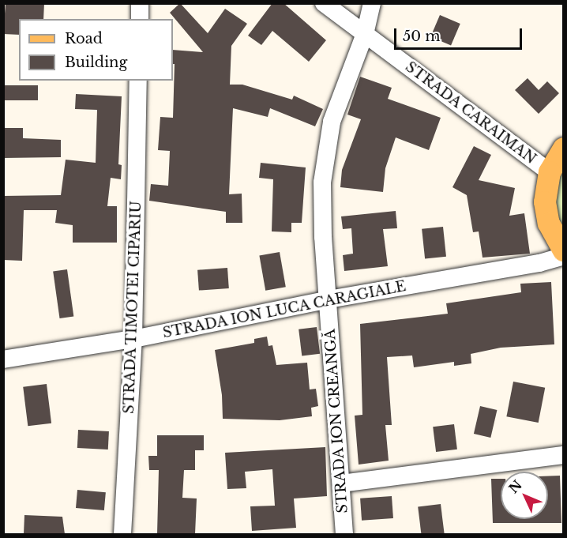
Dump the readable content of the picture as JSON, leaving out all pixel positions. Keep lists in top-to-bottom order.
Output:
{
  "streets": {
    "main road": ["STRADA CARAIMAN"],
    "street": ["STRADA TIMOTEI CIPARIU", "STRADA ION LUCA CARAGIALE", "STRADA ION CREANGĂ"]
  },
  "crossings": [
    ["STRADA CARAIMAN", "STRADA ION CREANGĂ"],
    ["STRADA TIMOTEI CIPARIU", "STRADA ION LUCA CARAGIALE"],
    ["STRADA ION LUCA CARAGIALE", "STRADA ION CREANGĂ"]
  ],
  "legend": ["Road", "Building"],
  "scale_bar": "50 m",
  "north": "top left"
}
